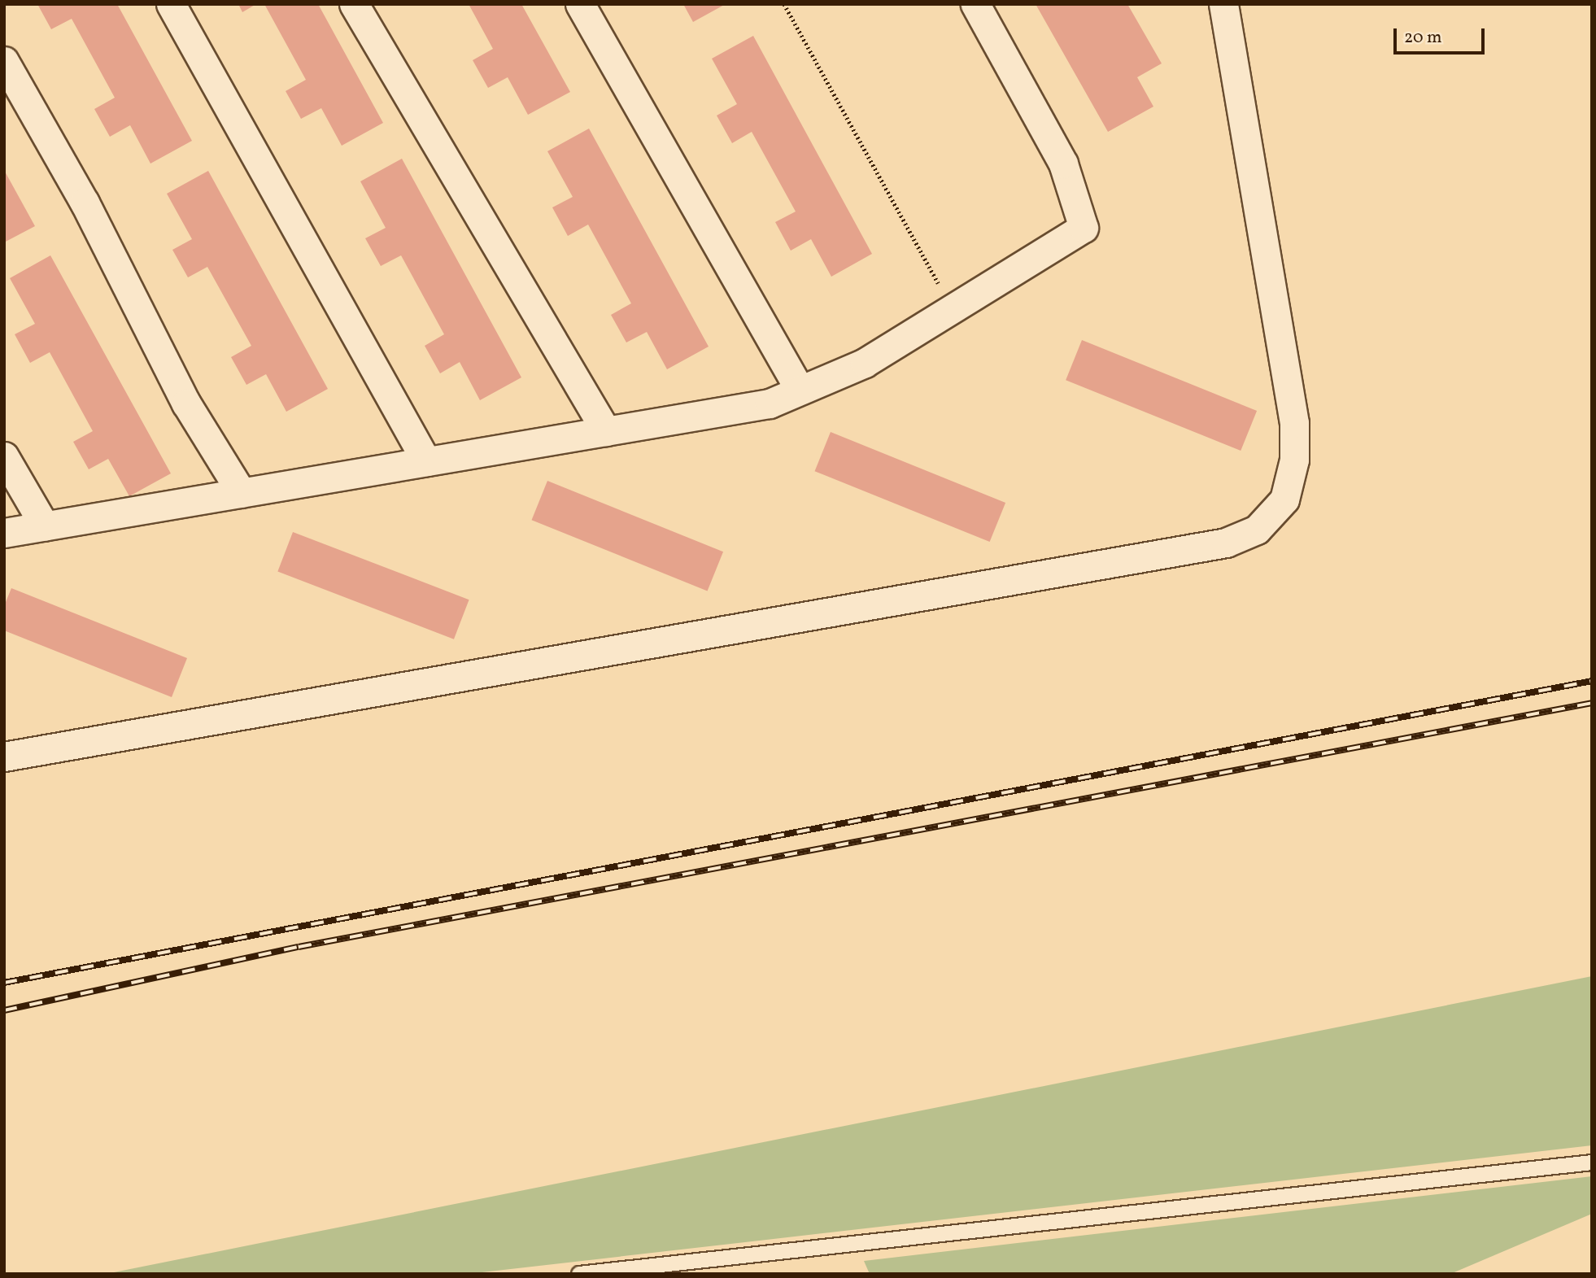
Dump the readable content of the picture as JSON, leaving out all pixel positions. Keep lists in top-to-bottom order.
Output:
{
  "scale_bar": "20 m"
}
